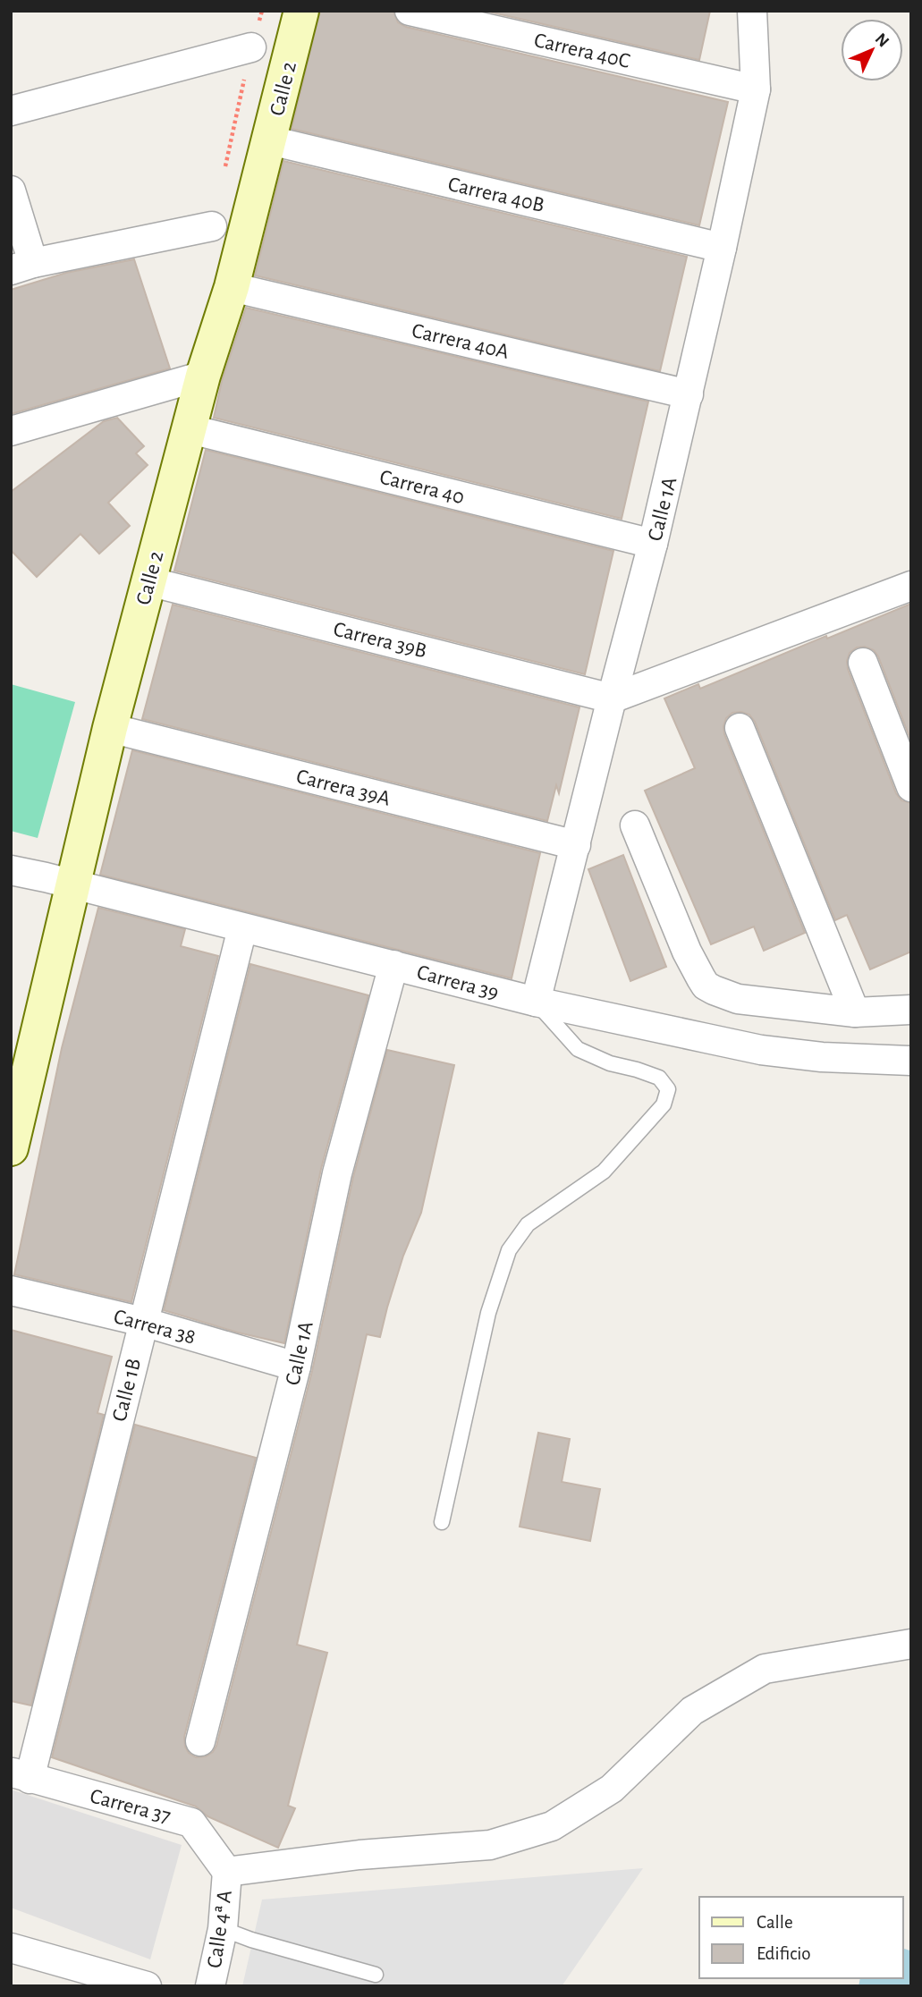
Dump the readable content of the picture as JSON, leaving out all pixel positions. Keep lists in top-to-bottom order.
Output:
{
  "streets": {
    "street": [
      "Carrera 40C",
      "Calle 2",
      "Carrera 40B",
      "Carrera 40A",
      "Carrera 40",
      "Calle 1A",
      "Carrera 39B",
      "Carrera 39A",
      "Carrera 39",
      "Carrera 38",
      "Calle 1B",
      "Carrera 37",
      "Calle 4ª A"
    ]
  },
  "crossings": [
    ["Carrera 40C", "Calle 1A"],
    ["Calle 2", "Carrera 40B"],
    ["Calle 2", "Carrera 40A"],
    ["Calle 2", "Carrera 40"],
    ["Calle 2", "Carrera 39B"],
    ["Calle 2", "Carrera 39A"],
    ["Calle 2", "Carrera 39"],
    ["Carrera 40B", "Calle 1A"],
    ["Carrera 40A", "Calle 1A"],
    ["Carrera 40", "Calle 1A"],
    ["Calle 1A", "Carrera 39B"],
    ["Calle 1A", "Carrera 39A"],
    ["Calle 1A", "Carrera 39"],
    ["Calle 1A", "Carrera 38"],
    ["Carrera 39", "Calle 1B"],
    ["Carrera 38", "Calle 1B"],
    ["Calle 1B", "Carrera 37"],
    ["Carrera 37", "Calle 4ª A"]
  ],
  "legend": ["Calle", "Edificio"],
  "north": "top right"
}
